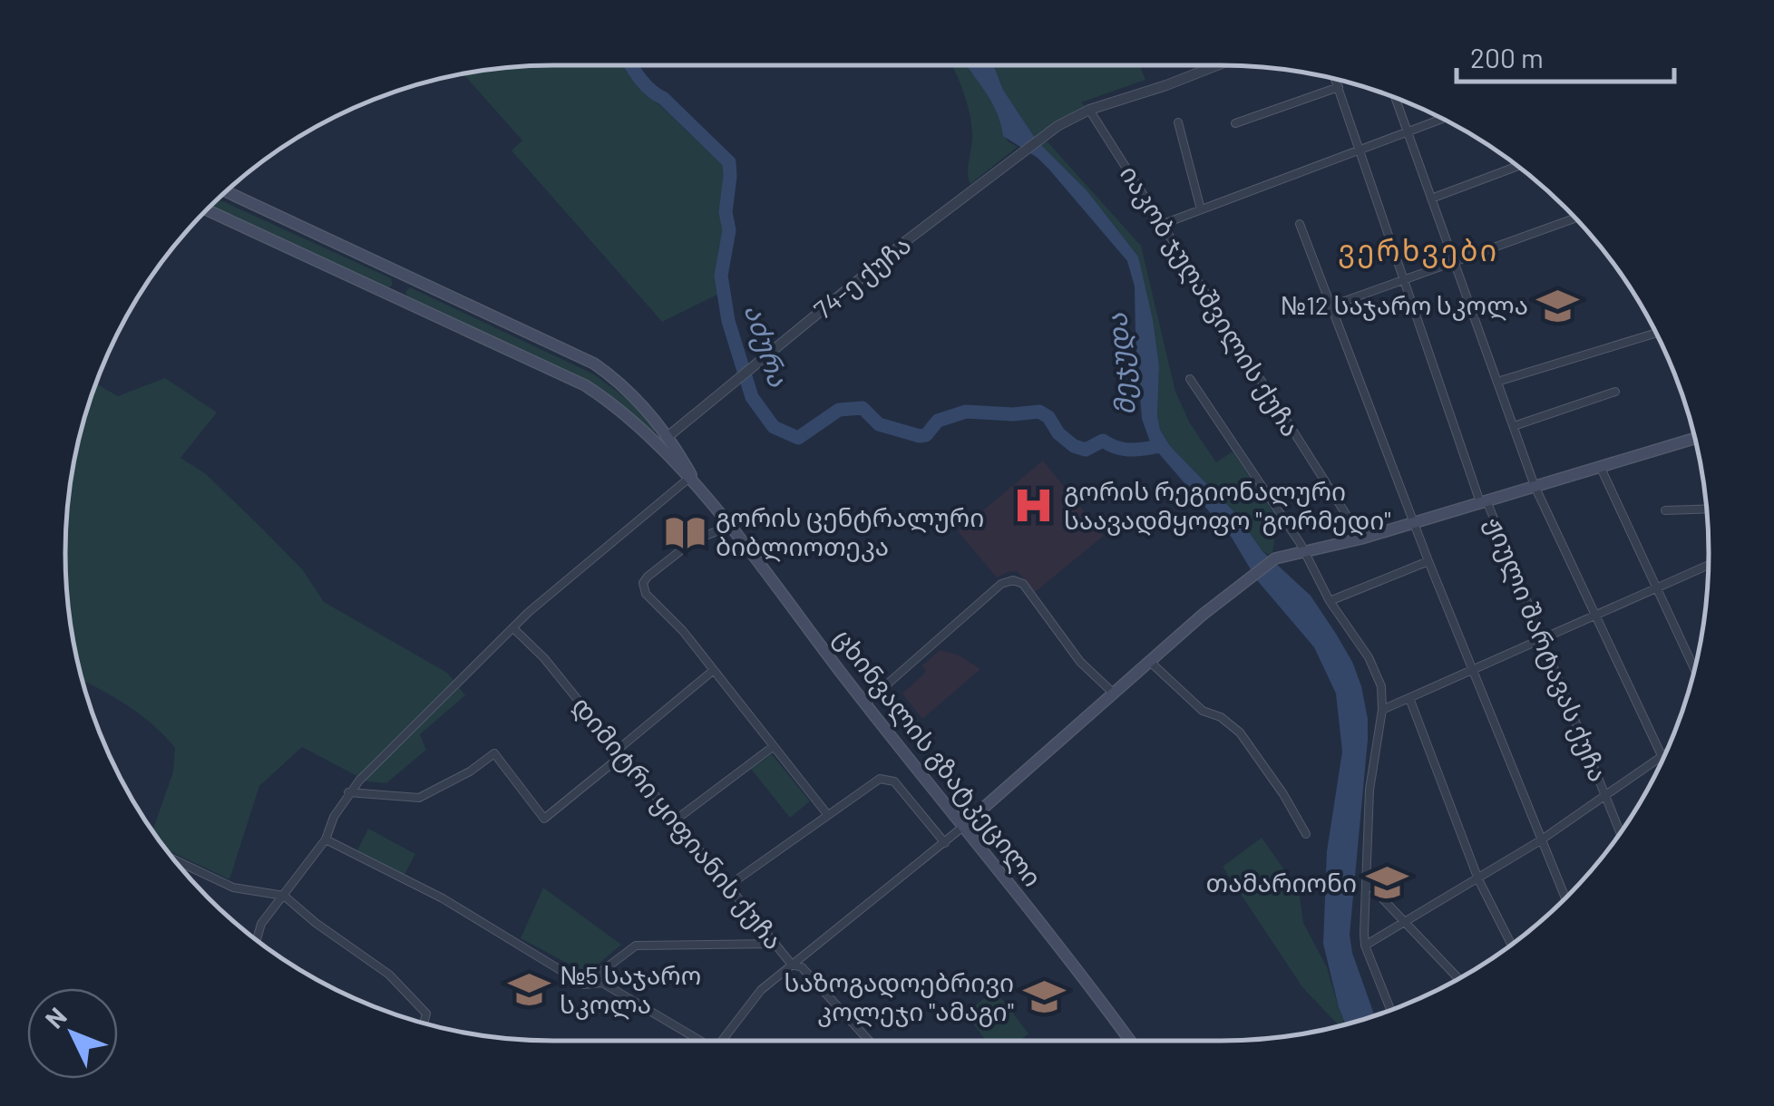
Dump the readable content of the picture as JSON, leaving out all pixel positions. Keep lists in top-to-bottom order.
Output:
{
  "streets": {
    "main road": ["ცხინვალის გზატკეცილი"],
    "street": [
      "74-ე ქუჩა",
      "იაკობ ჯუღაშვილის ქუჩა",
      "ჟიული შარტავას ქუჩა",
      "დიმიტრი ყიფიანის ქუჩა"
    ]
  },
  "crossings": [
    ["74-ე ქუჩა", "იაკობ ჯუღაშვილის ქუჩა"],
    ["74-ე ქუჩა", "ცხინვალის გზატკეცილი"]
  ],
  "districts": ["ვერხვები"],
  "water": ["აძურა", "მეჯუდა"],
  "places": {
    "school or university": [
      "№12 საჯარო სკოლა",
      "თამარიონი",
      "№5 საჯარო სკოლა",
      "საზოგადოებრივი კოლეჯი \"ამაგი\""
    ],
    "hospital": ["გორის რეგიონალური საავადმყოფო \"გორმედი\""],
    "library": ["გორის ცენტრალური ბიბლიოთეკა"]
  },
  "scale_bar": "200 m",
  "north": "top left"
}
